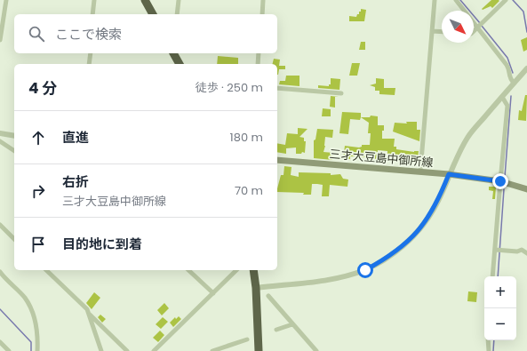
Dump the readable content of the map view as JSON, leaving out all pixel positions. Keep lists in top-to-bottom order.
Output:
{
  "streets": {
    "main road": ["三才大豆島中御所線"]
  },
  "north": "bottom right",
  "page": {
    "search": "ここで検索",
    "heading": ["4 分", "徒歩 · 250 m"],
    "list": [
      ["直進", "180 m"],
      ["右折", "三才大豆島中御所線", "70 m"],
      "目的地に到着"
    ],
    "map_buttons": ["+", "−"]
  }
}
